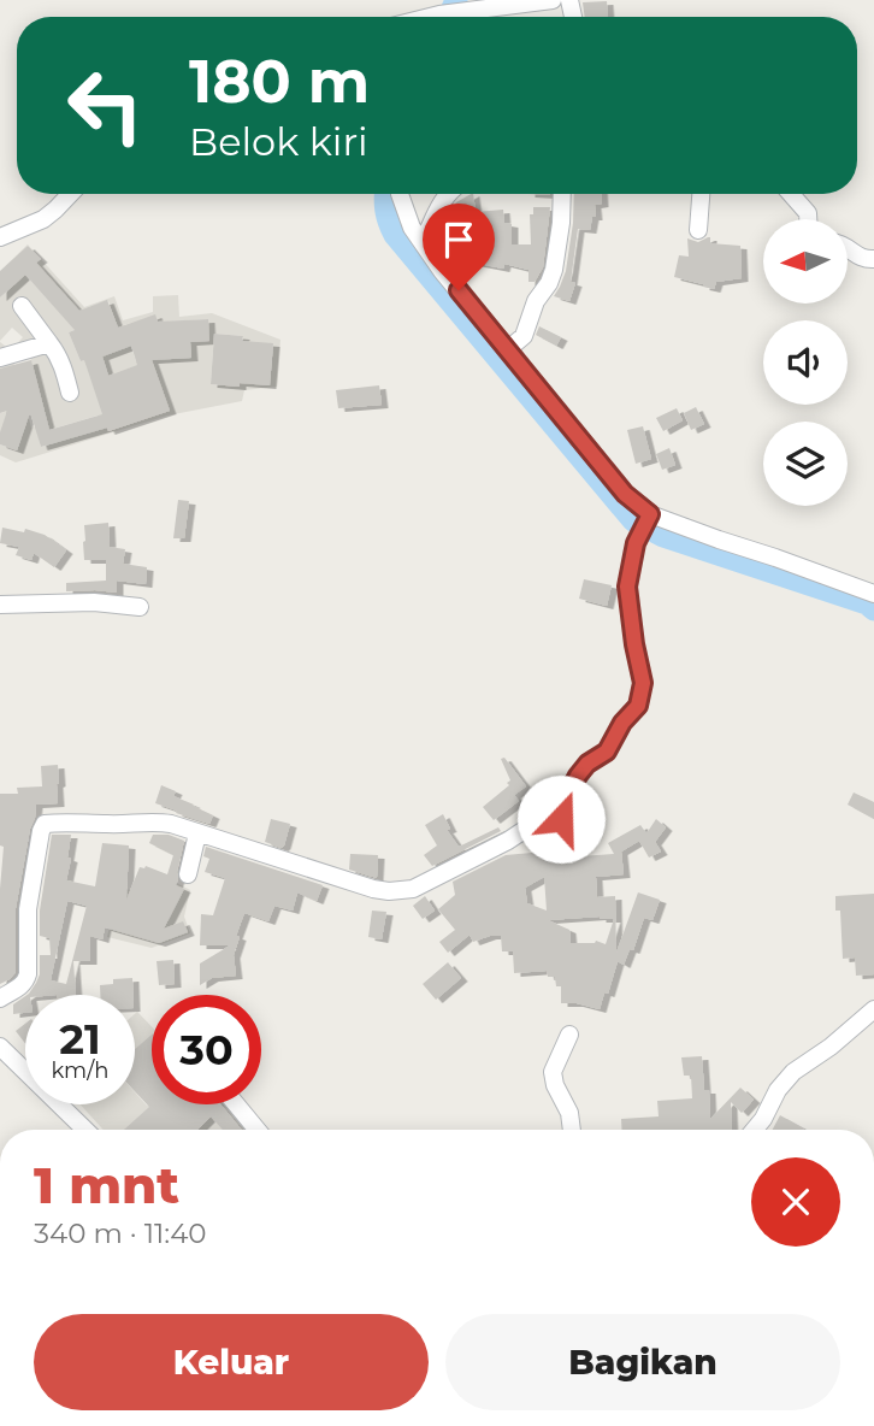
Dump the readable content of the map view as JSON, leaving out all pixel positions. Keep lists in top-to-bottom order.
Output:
{
  "north": "left",
  "page": {
    "turn": ["180 m", "Belok kiri"],
    "speed": "21 km/h",
    "limit": "30",
    "heading": ["1 mnt", "340 m · 11:40"],
    "buttons": ["Keluar", "Bagikan"]
  }
}
